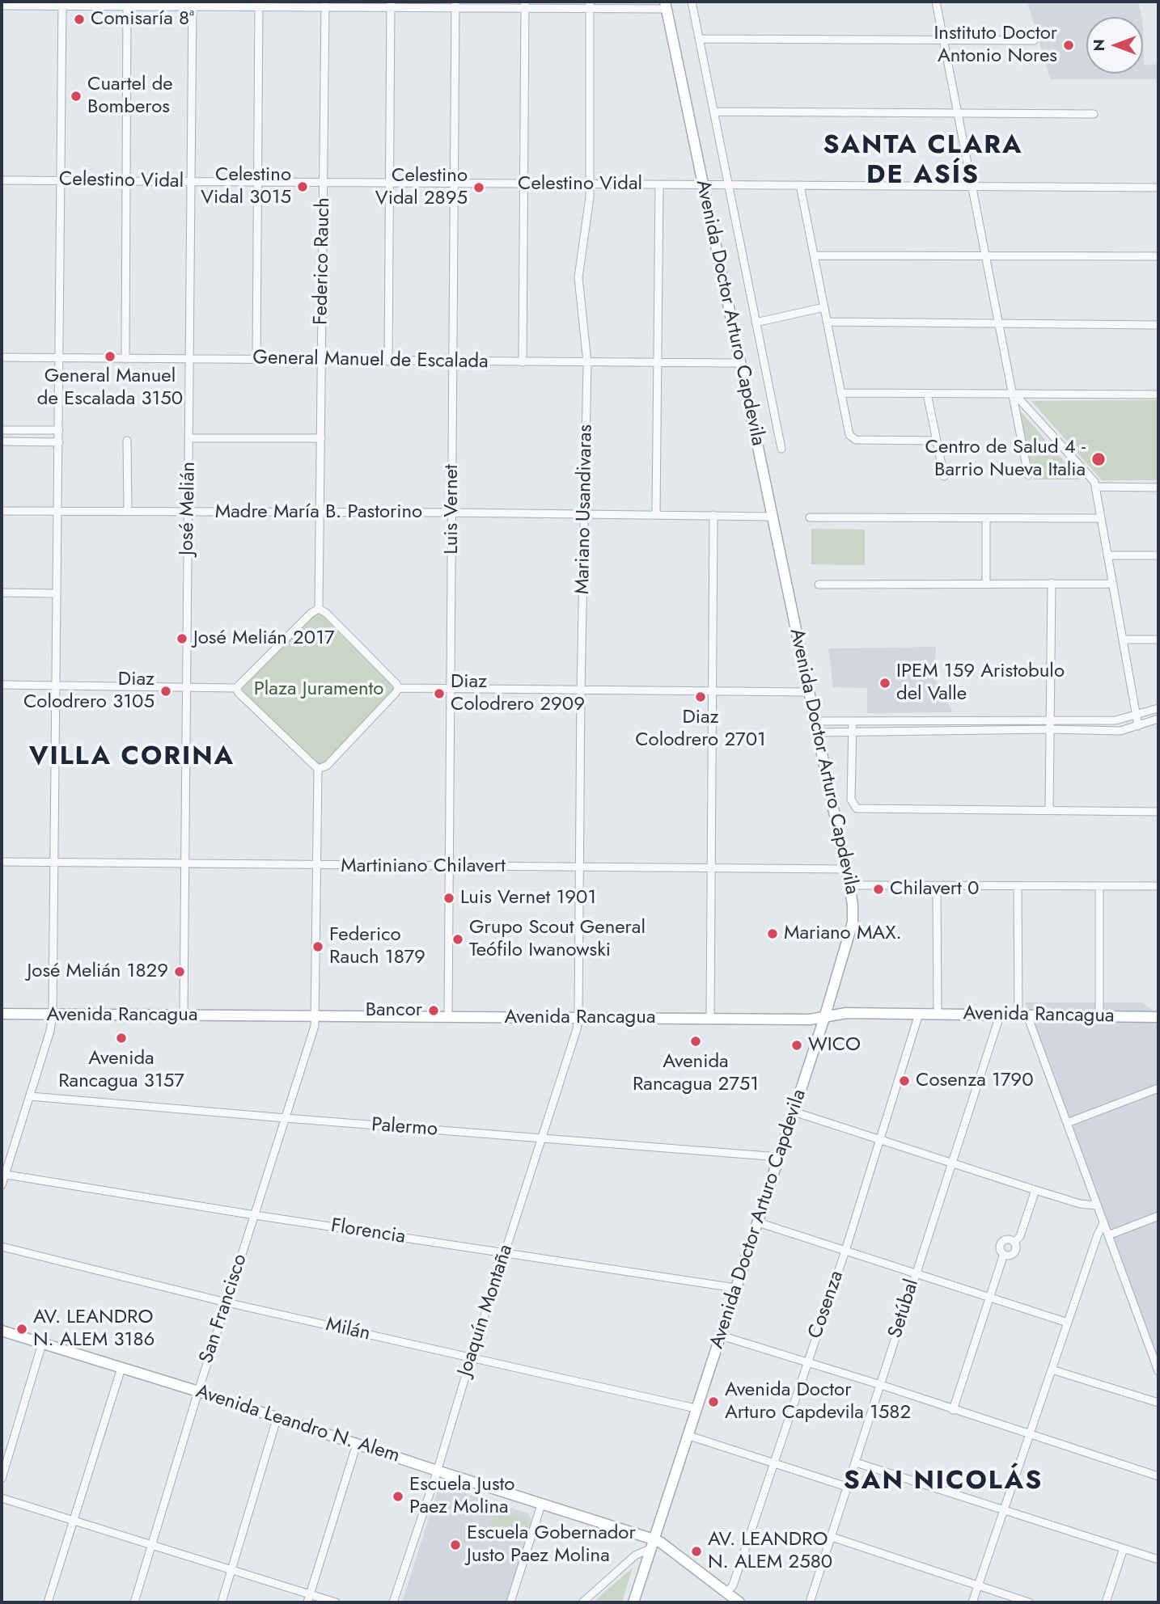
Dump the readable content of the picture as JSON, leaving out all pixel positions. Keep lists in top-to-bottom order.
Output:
{
  "streets": {
    "main road": ["Avenida Doctor Arturo Capdevila", "Avenida Rancagua", "Avenida Leandro N. Alem"],
    "street": [
      "Celestino Vidal",
      "Federico Rauch",
      "General Manuel de Escalada",
      "José Melián",
      "Luis Vernet",
      "Mariano Usandivaras",
      "Madre María B. Pastorino",
      "Martiniano Chilavert",
      "Palermo",
      "Florencia",
      "Cosenza",
      "San Francisco",
      "Setúbal",
      "Joaquín Montaña",
      "Milán"
    ]
  },
  "crossings": [
    ["Celestino Vidal", "Federico Rauch"],
    ["Celestino Vidal", "Avenida Doctor Arturo Capdevila"],
    ["Celestino Vidal", "José Melián"],
    ["Celestino Vidal", "Luis Vernet"],
    ["Celestino Vidal", "Mariano Usandivaras"],
    ["Federico Rauch", "General Manuel de Escalada"],
    ["Federico Rauch", "Madre María B. Pastorino"],
    ["Avenida Doctor Arturo Capdevila", "General Manuel de Escalada"],
    ["Avenida Doctor Arturo Capdevila", "Madre María B. Pastorino"],
    ["Avenida Doctor Arturo Capdevila", "Martiniano Chilavert"],
    ["Avenida Doctor Arturo Capdevila", "Avenida Rancagua"],
    ["Avenida Doctor Arturo Capdevila", "Palermo"],
    ["Avenida Doctor Arturo Capdevila", "Florencia"],
    ["Avenida Doctor Arturo Capdevila", "Milán"],
    ["Avenida Doctor Arturo Capdevila", "Avenida Leandro N. Alem"],
    ["General Manuel de Escalada", "José Melián"],
    ["General Manuel de Escalada", "Luis Vernet"],
    ["General Manuel de Escalada", "Mariano Usandivaras"],
    ["José Melián", "Madre María B. Pastorino"],
    ["José Melián", "Martiniano Chilavert"],
    ["José Melián", "Avenida Rancagua"],
    ["Luis Vernet", "Madre María B. Pastorino"],
    ["Luis Vernet", "Martiniano Chilavert"],
    ["Luis Vernet", "Avenida Rancagua"],
    ["Mariano Usandivaras", "Madre María B. Pastorino"],
    ["Mariano Usandivaras", "Martiniano Chilavert"],
    ["Mariano Usandivaras", "Avenida Rancagua"],
    ["Mariano Usandivaras", "Joaquín Montaña"],
    ["Avenida Rancagua", "Cosenza"],
    ["Avenida Rancagua", "San Francisco"],
    ["Avenida Rancagua", "Setúbal"],
    ["Avenida Rancagua", "Joaquín Montaña"],
    ["Palermo", "San Francisco"],
    ["Palermo", "Joaquín Montaña"],
    ["Florencia", "San Francisco"],
    ["Florencia", "Joaquín Montaña"],
    ["Cosenza", "Avenida Leandro N. Alem"],
    ["San Francisco", "Milán"],
    ["San Francisco", "Avenida Leandro N. Alem"],
    ["Joaquín Montaña", "Milán"],
    ["Joaquín Montaña", "Avenida Leandro N. Alem"]
  ],
  "districts": ["SANTA CLARA DE ASÍS", "VILLA CORINA", "SAN NICOLÁS"],
  "parks": ["Plaza Juramento"],
  "places": [
    "Comisaría 8ª",
    "Instituto Doctor Antonio Nores",
    "Cuartel de Bomberos",
    "Celestino Vidal 3015",
    "Celestino Vidal 2895",
    "General Manuel de Escalada 3150",
    "Centro de Salud 4 - Barrio Nueva Italia",
    "José Melián 2017",
    "IPEM 159 Aristobulo del Valle",
    "Diaz Colodrero 3105",
    "Diaz Colodrero 2909",
    "Diaz Colodrero 2701",
    "Chilavert 0",
    "Luis Vernet 1901",
    "Mariano MAX.",
    "Grupo Scout General Teófilo Iwanowski",
    "Federico Rauch 1879",
    "José Melián 1829",
    "Bancor",
    "Avenida Rancagua 3157",
    "Avenida Rancagua 2751",
    "WICO",
    "Cosenza 1790",
    "AV. LEANDRO N. ALEM 3186",
    "Avenida Doctor Arturo Capdevila 1582",
    "Escuela Justo Paez Molina",
    "Escuela Gobernador Justo Paez Molina",
    "AV. LEANDRO N. ALEM 2580"
  ],
  "north": "left"
}
